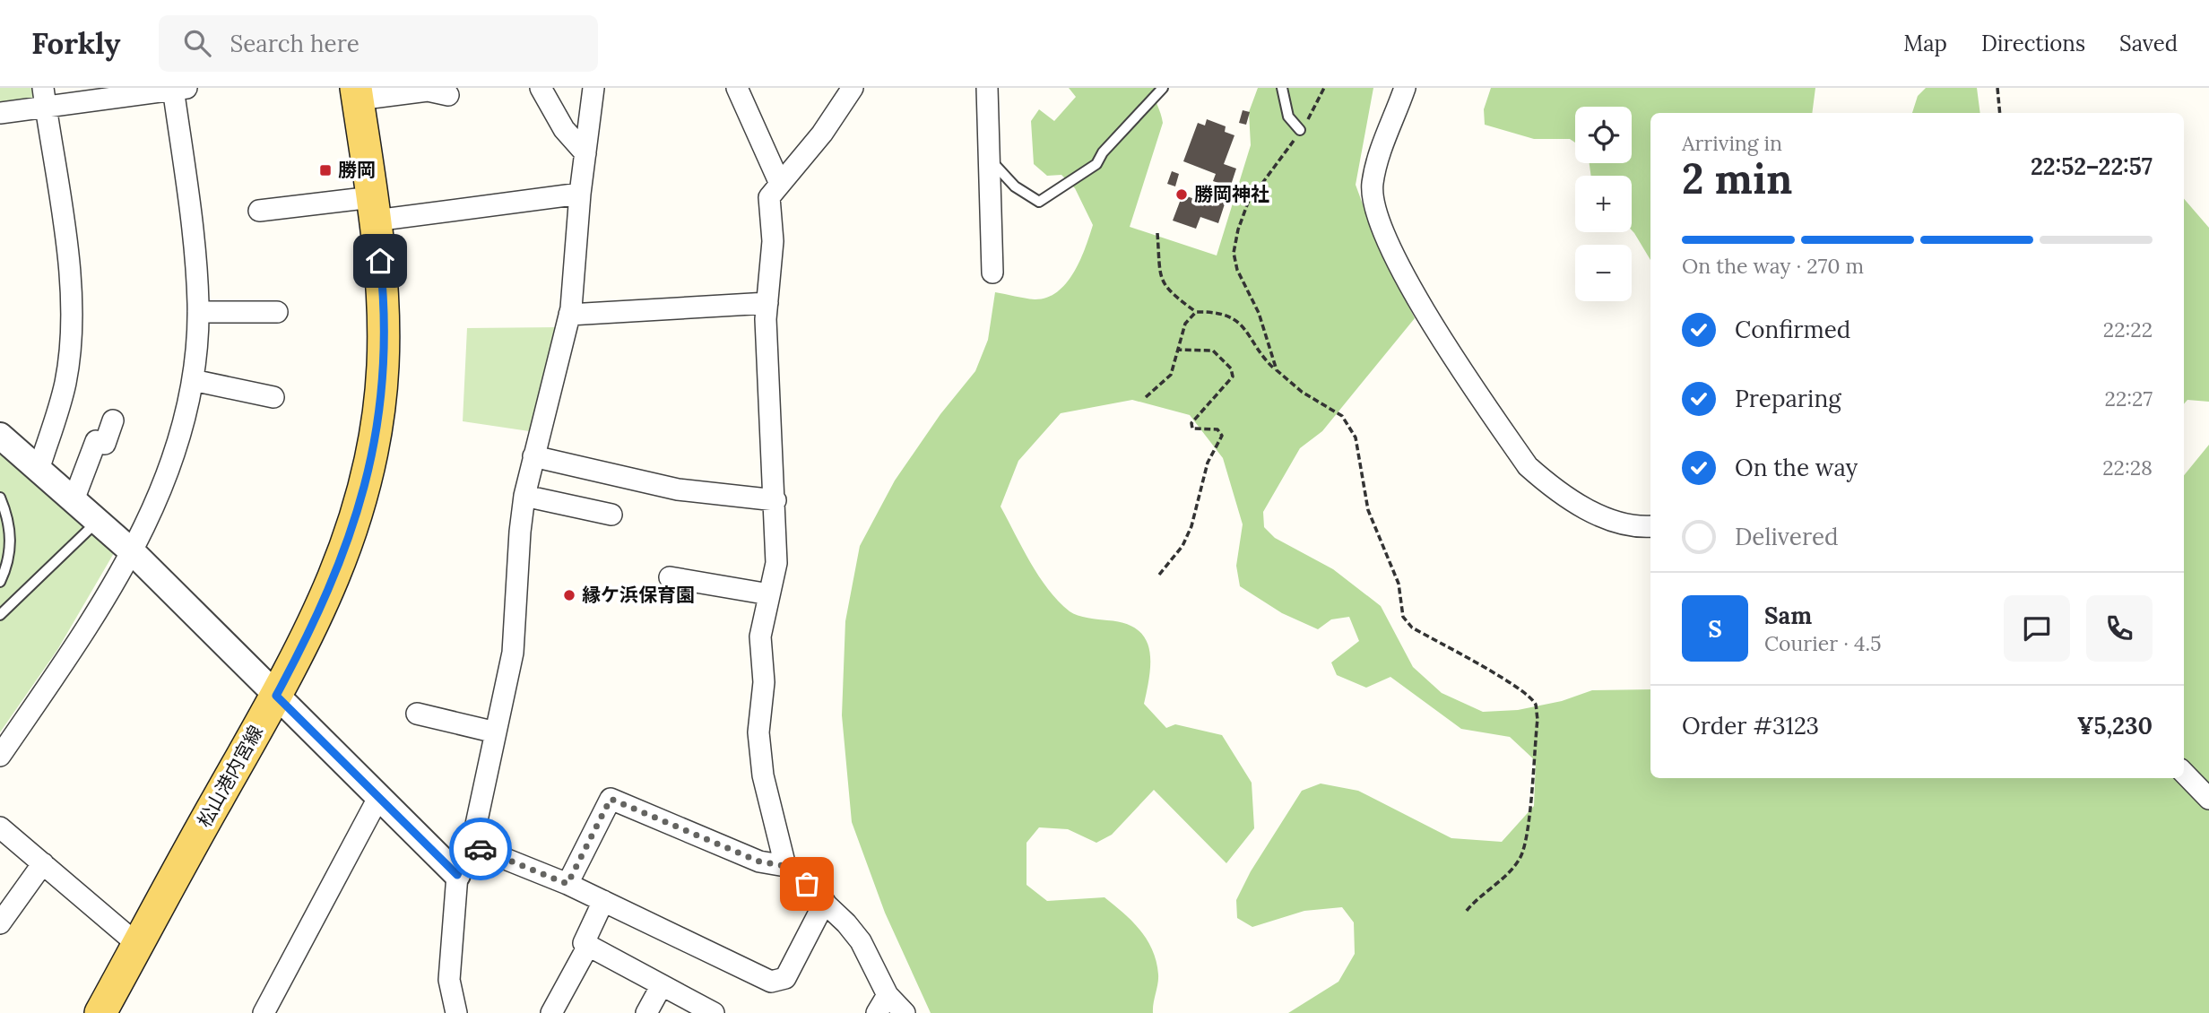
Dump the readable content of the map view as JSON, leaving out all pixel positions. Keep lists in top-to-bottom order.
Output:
{
  "streets": {
    "main road": ["松山港内宮線"]
  },
  "places": {
    "transit": ["勝岡"],
    "other": ["勝岡神社", "縁ケ浜保育園"]
  },
  "page": {
    "header": "Forkly",
    "search": "Search here",
    "nav": ["Map", "Directions", "Saved"],
    "map_buttons": ["+", "−"],
    "heading": ["2 min", "Arriving in", "22:52–22:57"],
    "panel": [
      "Sam",
      "Courier · 4.5",
      "Order #3123",
      "¥5,230"
    ],
    "bar": "On the way · 270 m",
    "list": [
      ["Confirmed", "22:22"],
      ["Preparing", "22:27"],
      ["On the way", "22:28"],
      "Delivered"
    ],
    "round": "S"
  }
}
